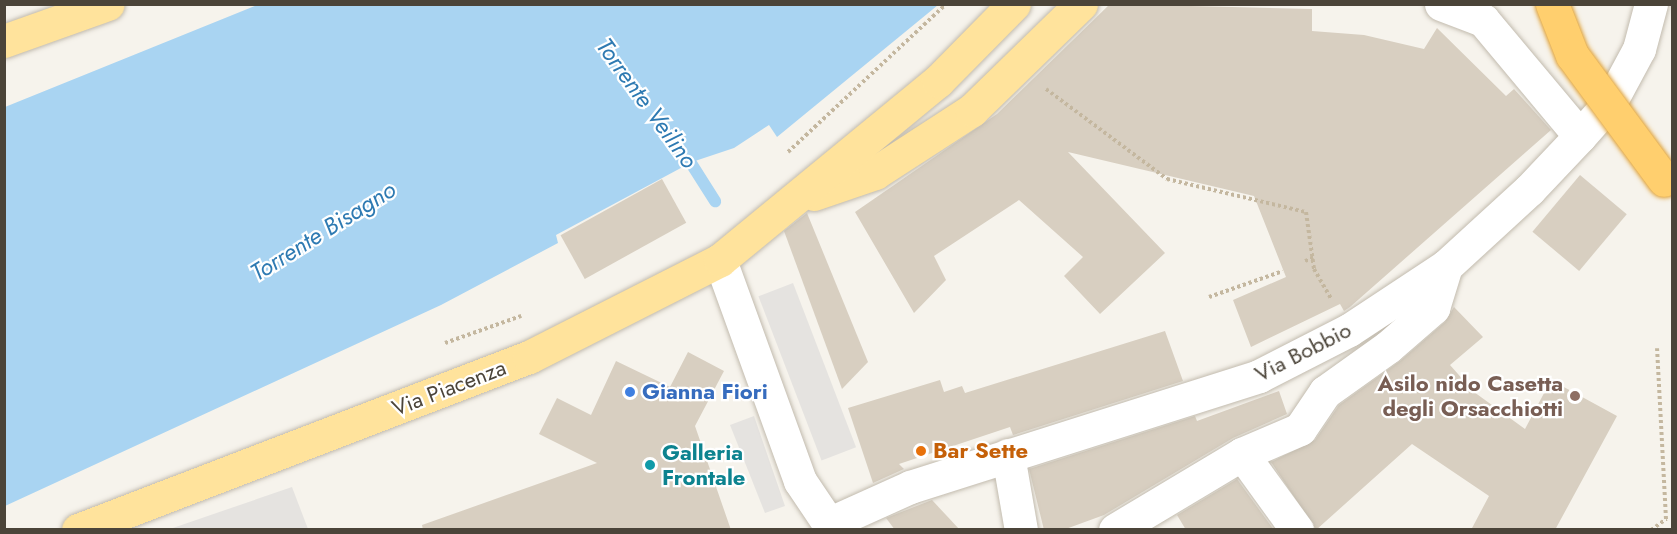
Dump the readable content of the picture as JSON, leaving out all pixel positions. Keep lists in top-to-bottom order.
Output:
{
  "streets": {
    "main road": ["Via Piacenza"],
    "street": ["Via Bobbio"]
  },
  "water": ["Torrente Veilino", "Torrente Bisagno"],
  "places": [
    "Gianna Fiori",
    "Asilo nido Casetta degli Orsacchiotti",
    "Bar Sette",
    "Galleria Frontale"
  ]
}
